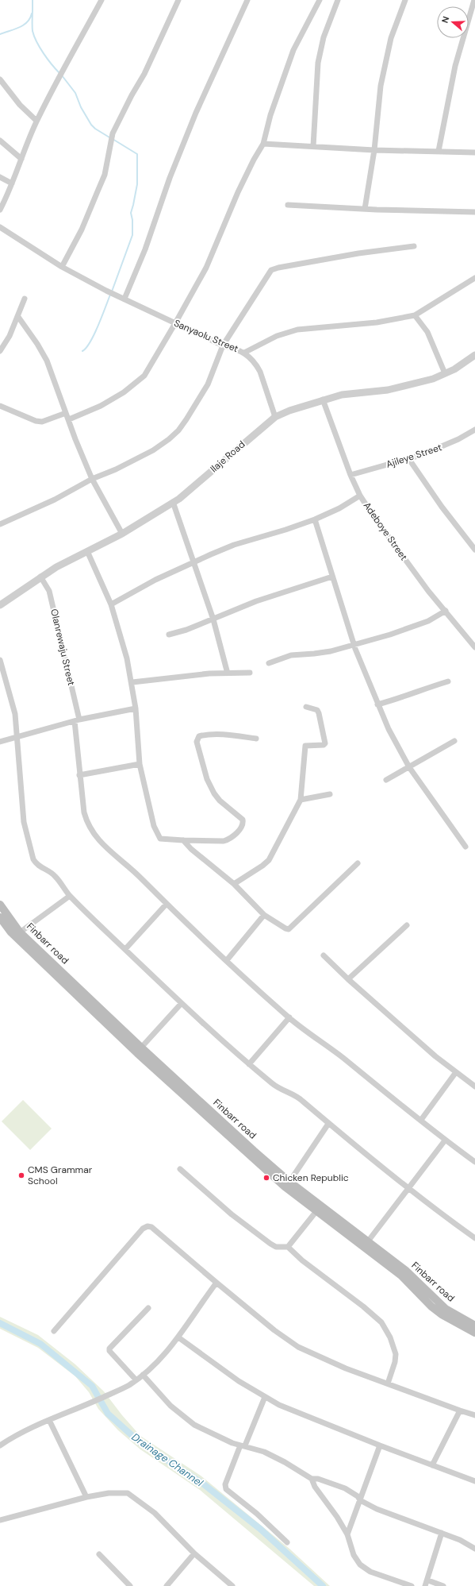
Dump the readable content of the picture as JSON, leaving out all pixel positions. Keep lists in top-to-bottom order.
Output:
{
  "streets": {
    "main road": ["Finbarr road"],
    "street": [
      "Sanyaolu Street",
      "Ajileye Street",
      "Ilaje Road",
      "Adeboye Street",
      "Olanrewaju Street"
    ]
  },
  "crossings": [
    ["Sanyaolu Street", "Ilaje Road"],
    ["Ajileye Street", "Adeboye Street"],
    ["Ilaje Road", "Adeboye Street"],
    ["Ilaje Road", "Olanrewaju Street"]
  ],
  "water": ["Drainage Channel"],
  "places": ["CMS Grammar School", "Chicken Republic"],
  "north": "left"
}
